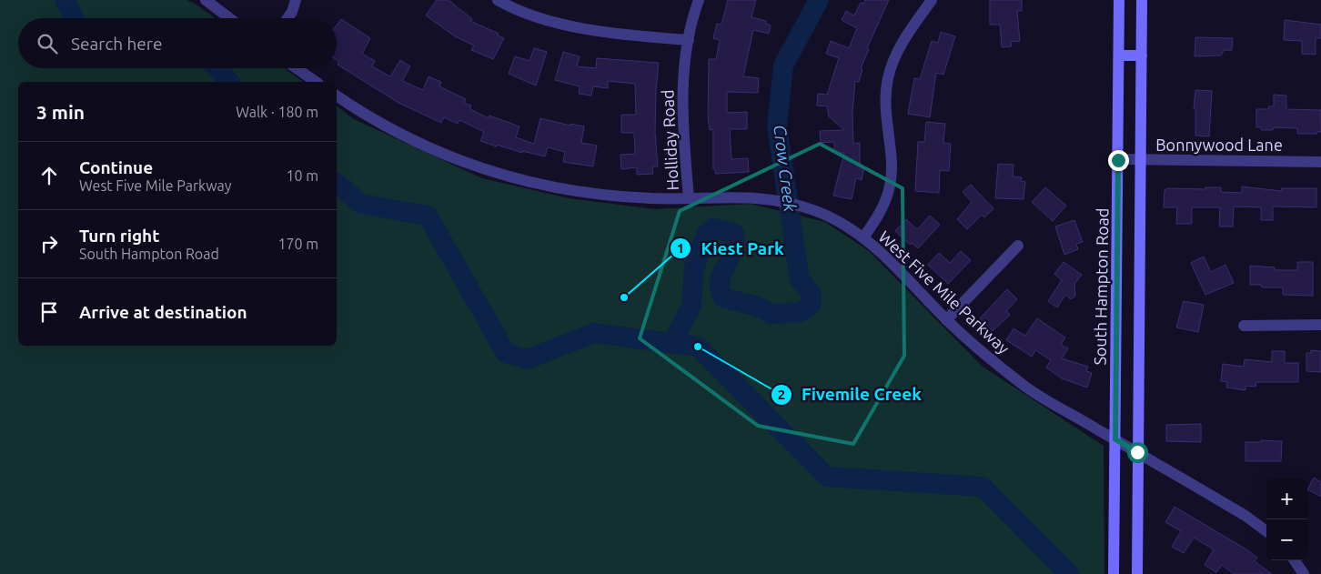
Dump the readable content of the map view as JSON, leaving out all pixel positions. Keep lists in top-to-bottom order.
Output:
{
  "streets": {
    "main road": ["South Hampton Road"],
    "street": ["Holliday Road", "Bonnywood Lane", "West Five Mile Parkway"]
  },
  "crossings": [
    ["Holliday Road", "West Five Mile Parkway"],
    ["Bonnywood Lane", "South Hampton Road"],
    ["South Hampton Road", "West Five Mile Parkway"]
  ],
  "water": ["Crow Creek"],
  "places": ["Kiest Park", "Fivemile Creek"],
  "page": {
    "search": "Search here",
    "heading": ["3 min", "Walk · 180 m"],
    "list": [
      ["Continue", "West Five Mile Parkway", "10 m"],
      ["Turn right", "South Hampton Road", "170 m"],
      "Arrive at destination"
    ],
    "map_buttons": ["+", "−"]
  }
}
